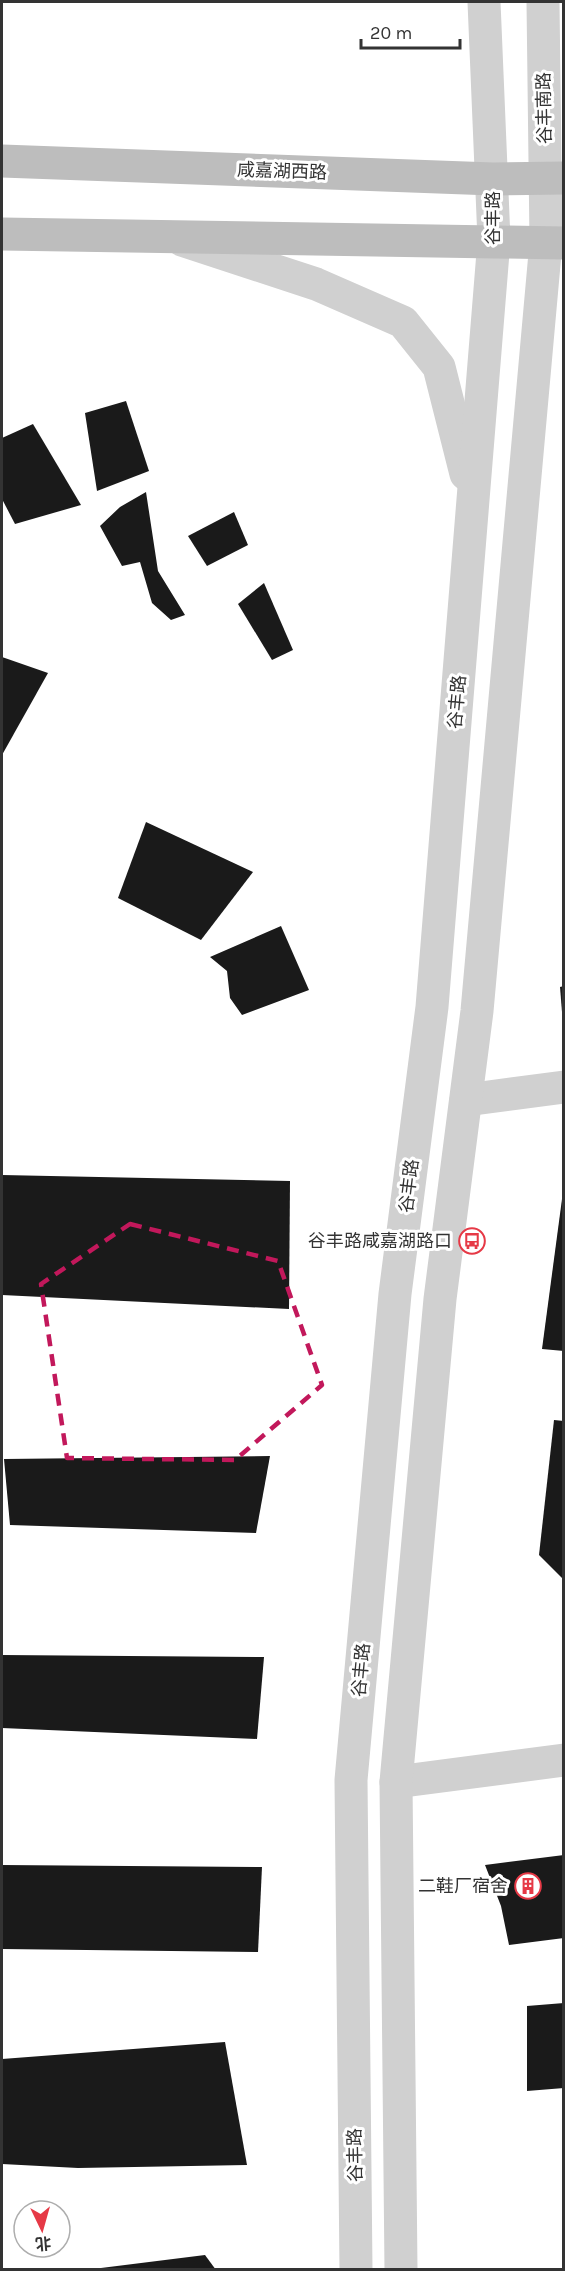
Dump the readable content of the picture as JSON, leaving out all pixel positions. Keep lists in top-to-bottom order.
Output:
{
  "streets": {
    "main road": ["咸嘉湖西路"],
    "street": ["谷丰南路", "谷丰路"]
  },
  "crossings": [
    ["谷丰南路", "咸嘉湖西路"],
    ["咸嘉湖西路", "谷丰路"]
  ],
  "places": {
    "bus stop": ["谷丰路咸嘉湖路口"],
    "building": ["二鞋厂宿舍"]
  },
  "scale_bar": "20 m",
  "north": "bottom"
}
